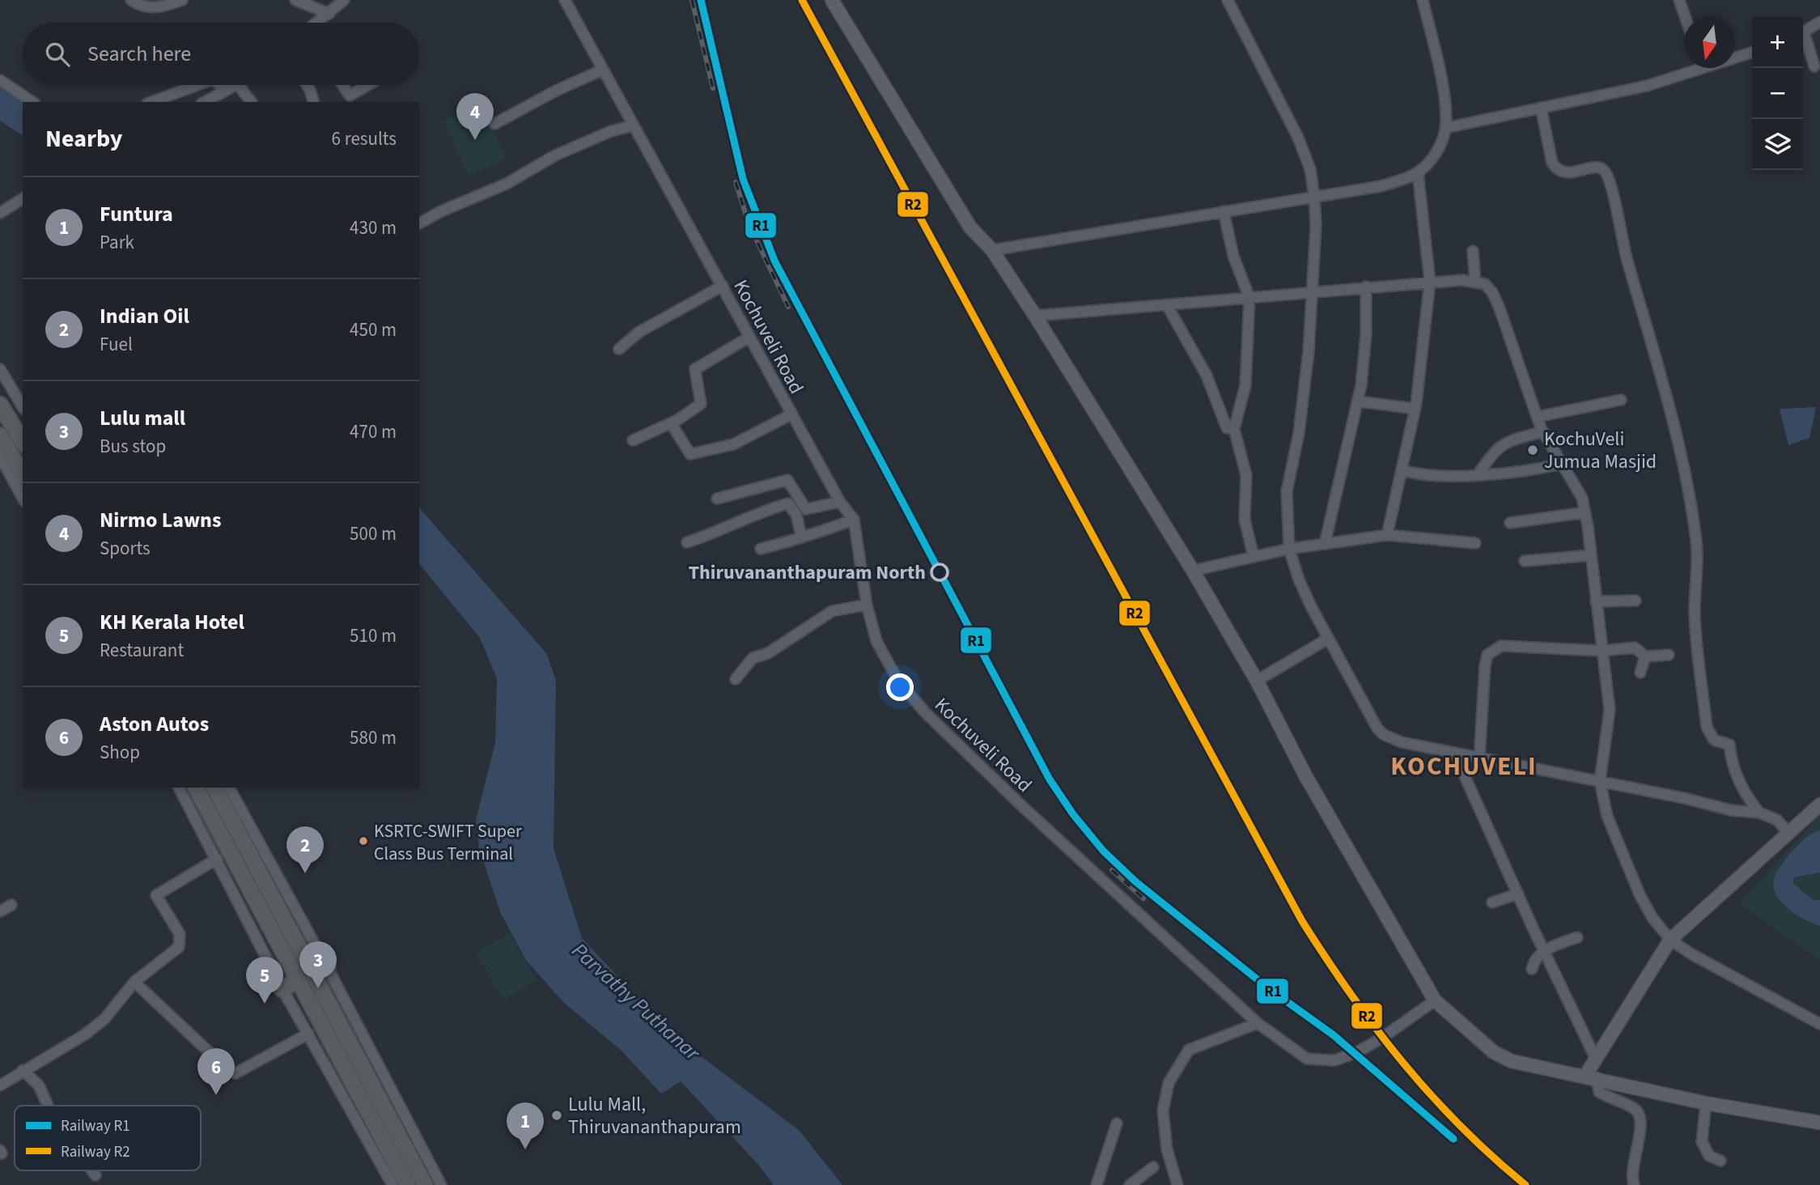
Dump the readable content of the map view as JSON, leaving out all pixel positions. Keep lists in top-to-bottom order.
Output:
{
  "streets": {
    "street": ["Kochuveli Road"]
  },
  "districts": ["KOCHUVELI"],
  "water": ["Parvathy Puthanar"],
  "places": [
    "KochuVeli Jumua Masjid",
    "Thiruvananthapuram North",
    "KSRTC-SWIFT Super Class Bus Terminal",
    "Lulu Mall, Thiruvananthapuram"
  ],
  "lines": ["rail line R1", "rail line R2"],
  "legend": ["Railway R1", "Railway R2"],
  "north": "bottom",
  "page": {
    "map_buttons": ["+", "−"],
    "search": "Search here",
    "pins": [
      "4",
      "2",
      "3",
      "5",
      "6",
      "1"
    ],
    "heading": ["Nearby", "6 results"],
    "list": [
      {
        "mark": "1",
        "name": "Funtura",
        "note": "Park",
        "value": "430 m"
      },
      {
        "mark": "2",
        "name": "Indian Oil",
        "note": "Fuel",
        "value": "450 m"
      },
      {
        "mark": "3",
        "name": "Lulu mall",
        "note": "Bus stop",
        "value": "470 m"
      },
      {
        "mark": "4",
        "name": "Nirmo Lawns",
        "note": "Sports",
        "value": "500 m"
      },
      {
        "mark": "5",
        "name": "KH Kerala Hotel",
        "note": "Restaurant",
        "value": "510 m"
      },
      {
        "mark": "6",
        "name": "Aston Autos",
        "note": "Shop",
        "value": "580 m"
      }
    ]
  }
}
